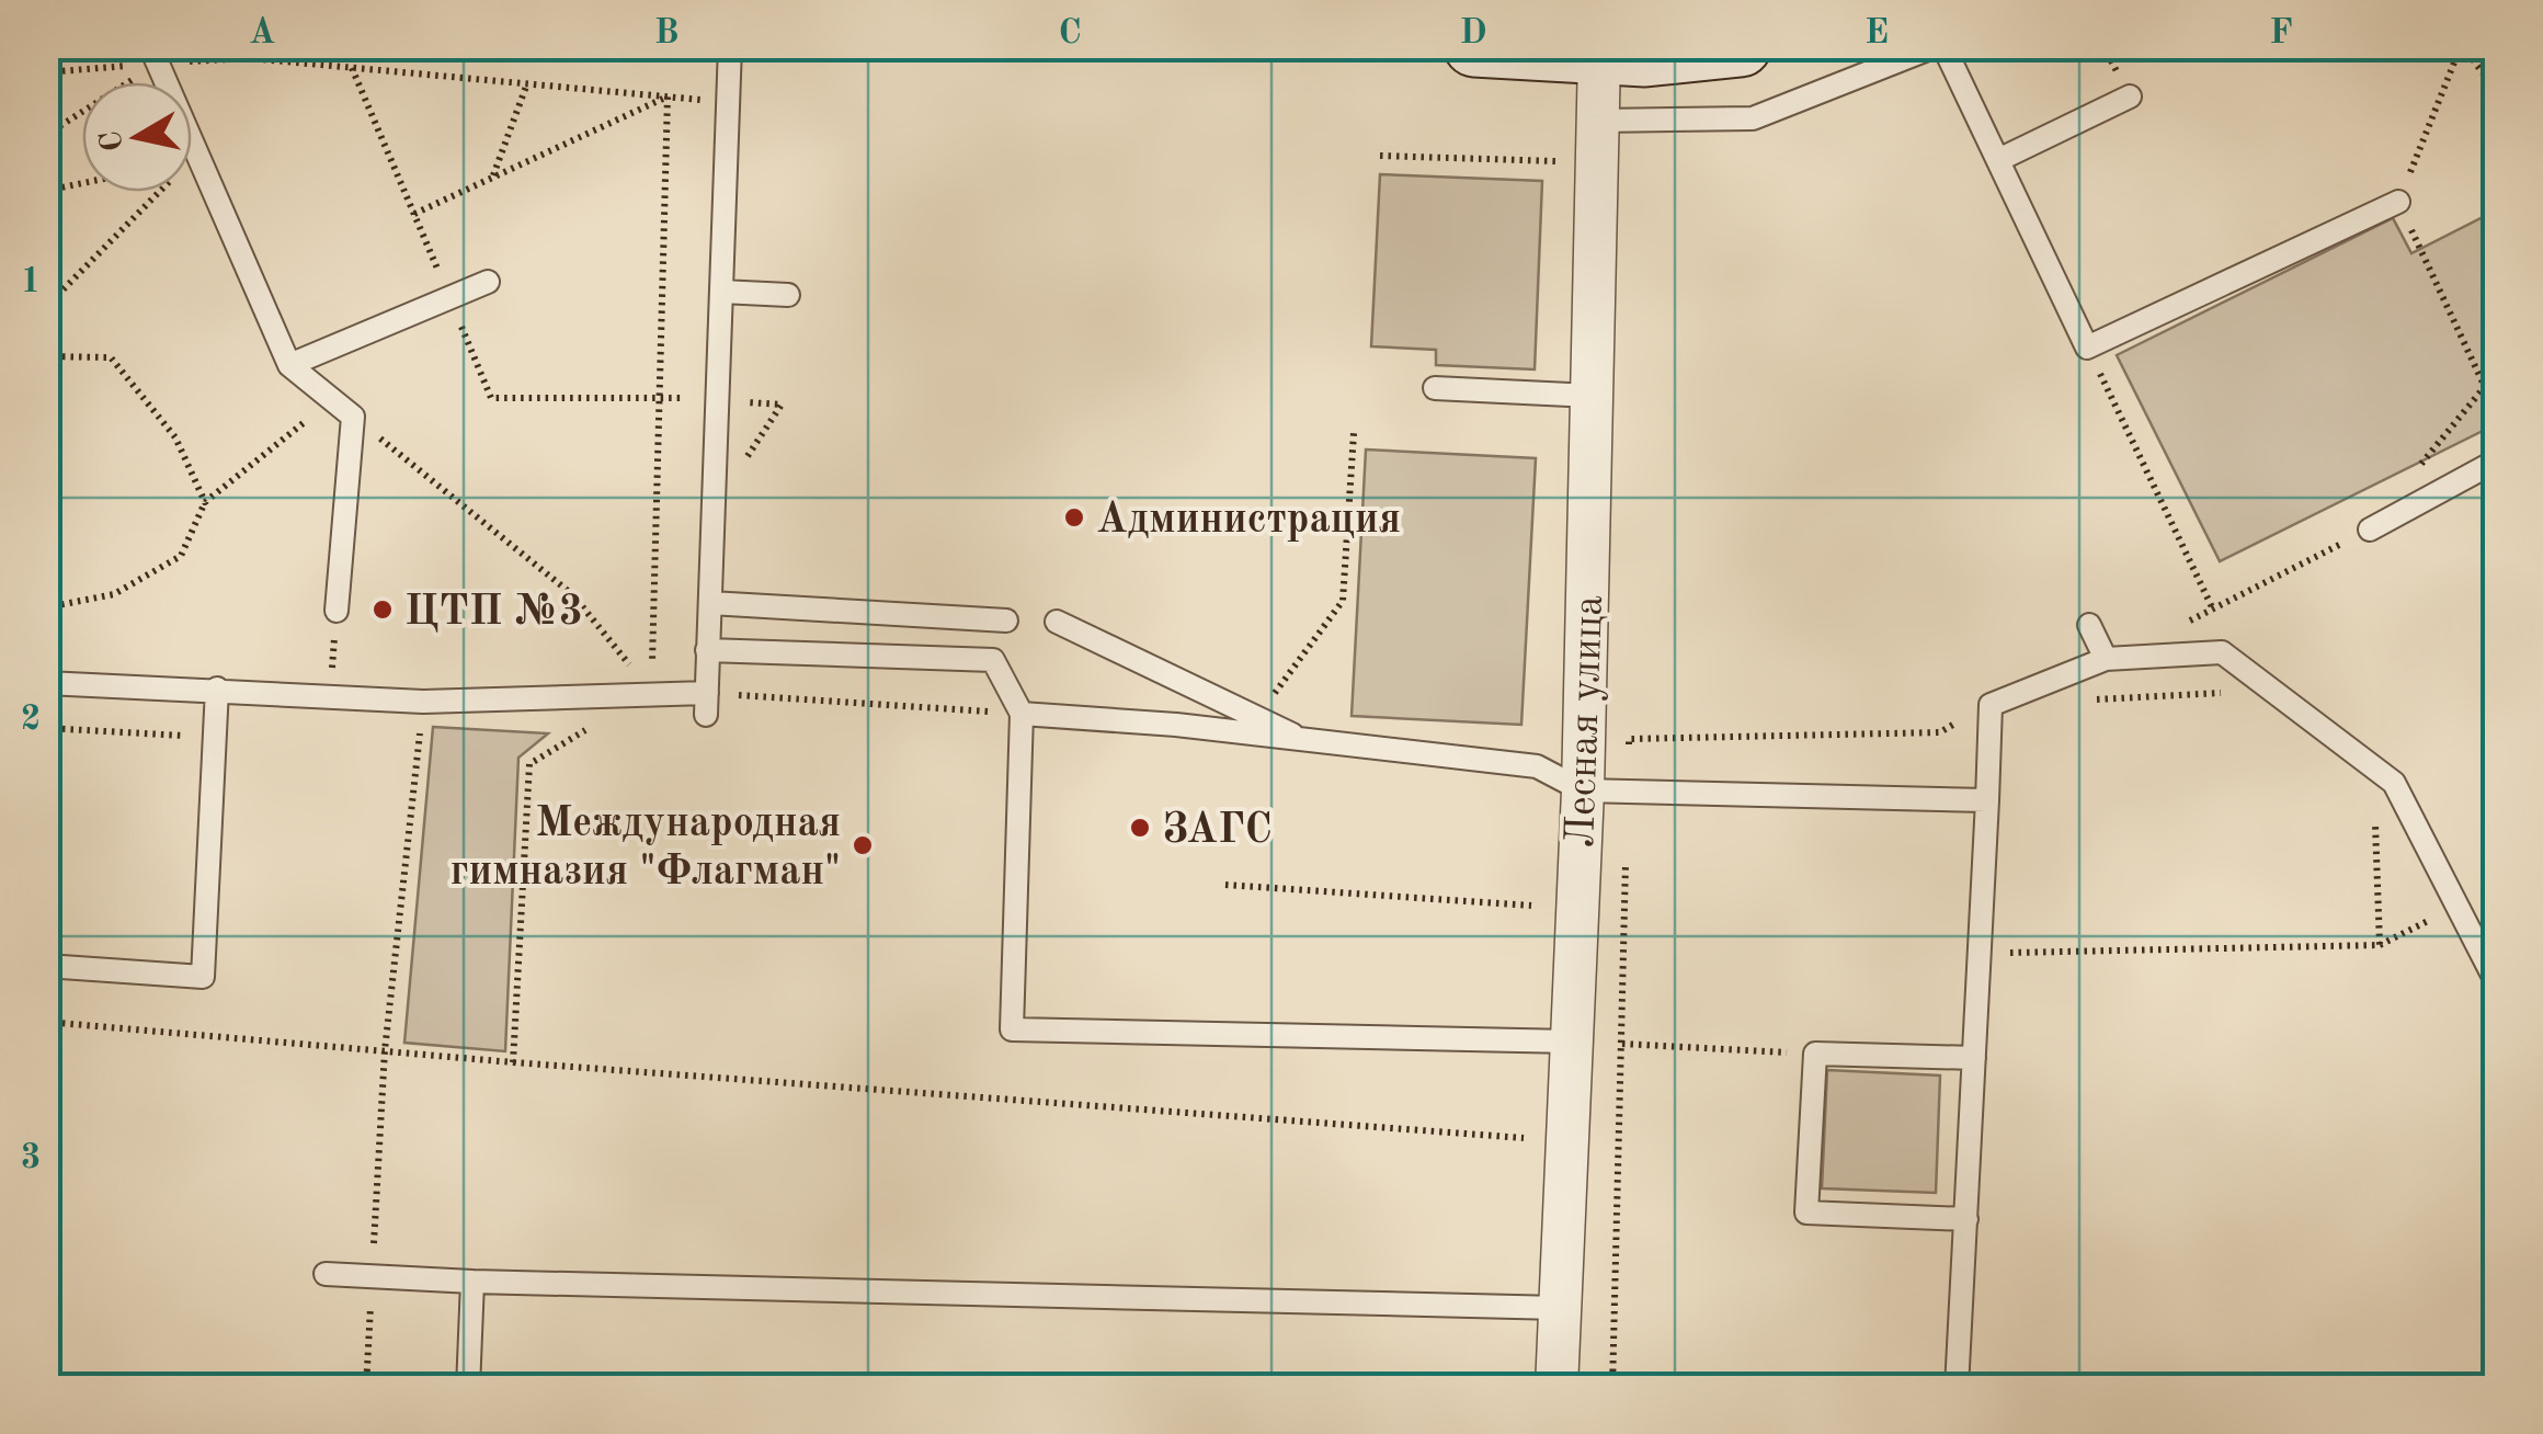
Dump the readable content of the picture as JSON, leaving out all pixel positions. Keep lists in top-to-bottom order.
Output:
{
  "streets": {
    "street": ["Лесная улица"]
  },
  "places": [
    "Администрация",
    "ЦТП №3",
    "ЗАГС",
    "Международная гимназия \"Флагман\""
  ],
  "north": "left",
  "grid": {
    "columns": [
      "A",
      "B",
      "C",
      "D",
      "E",
      "F"
    ],
    "rows": ["1", "2", "3"]
  }
}
